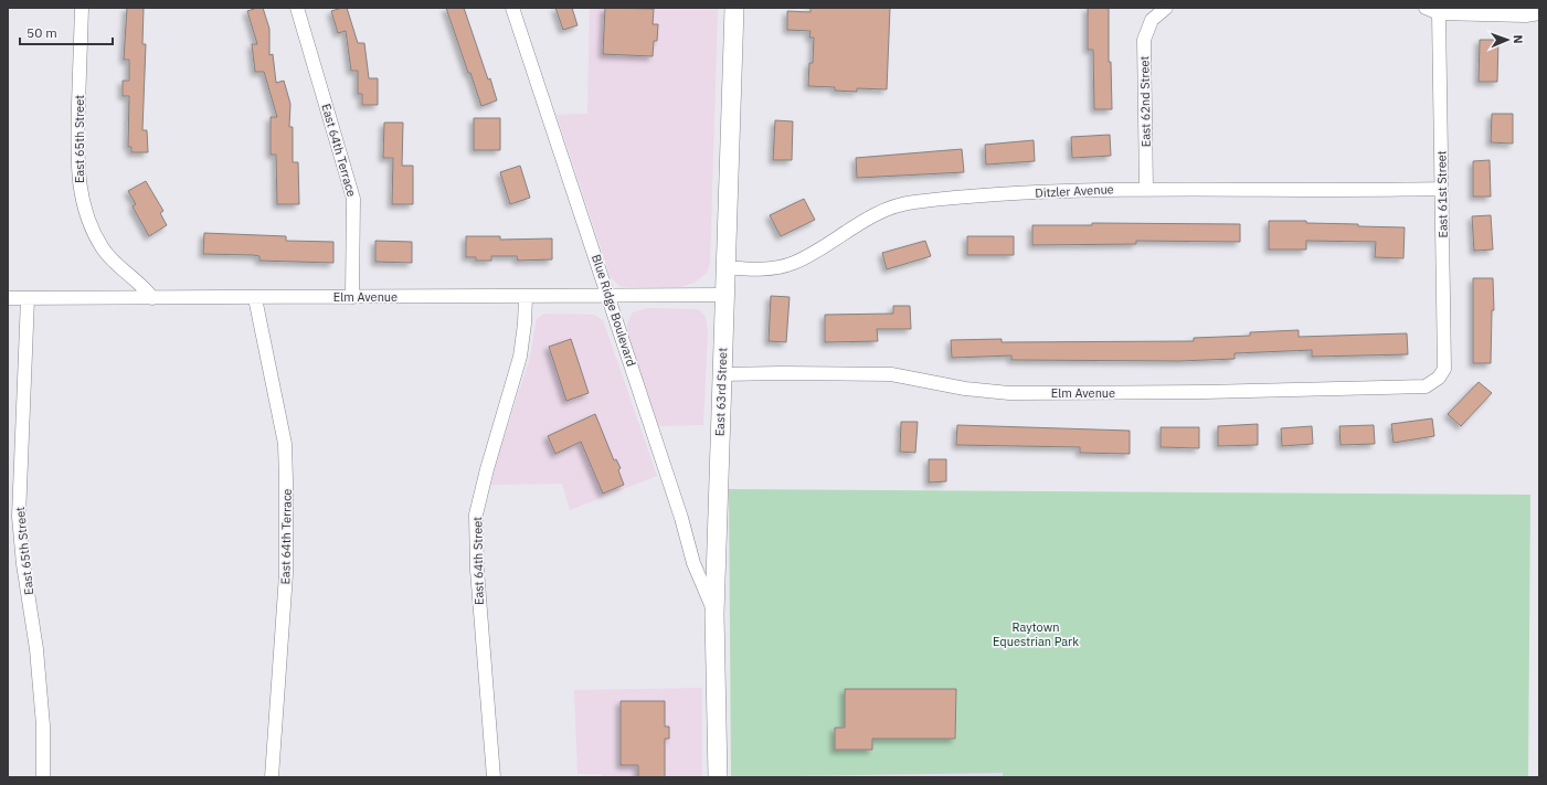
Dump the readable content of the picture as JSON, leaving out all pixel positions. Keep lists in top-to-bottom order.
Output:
{
  "streets": {
    "main road": ["East 63rd Street"],
    "street": [
      "East 62nd Street",
      "East 65th Street",
      "East 64th Terrace",
      "Ditzler Avenue",
      "East 61st Street",
      "Elm Avenue",
      "Blue Ridge Boulevard",
      "East 64th Street"
    ]
  },
  "crossings": [
    ["East 62nd Street", "Ditzler Avenue"],
    ["East 65th Street", "Elm Avenue"],
    ["East 64th Terrace", "Elm Avenue"],
    ["Ditzler Avenue", "East 61st Street"],
    ["Ditzler Avenue", "East 63rd Street"],
    ["East 61st Street", "Elm Avenue"],
    ["Elm Avenue", "Blue Ridge Boulevard"],
    ["Elm Avenue", "East 63rd Street"],
    ["Elm Avenue", "East 64th Street"],
    ["Blue Ridge Boulevard", "East 63rd Street"]
  ],
  "parks": ["Raytown Equestrian Park"],
  "scale_bar": "50 m",
  "north": "right"
}
